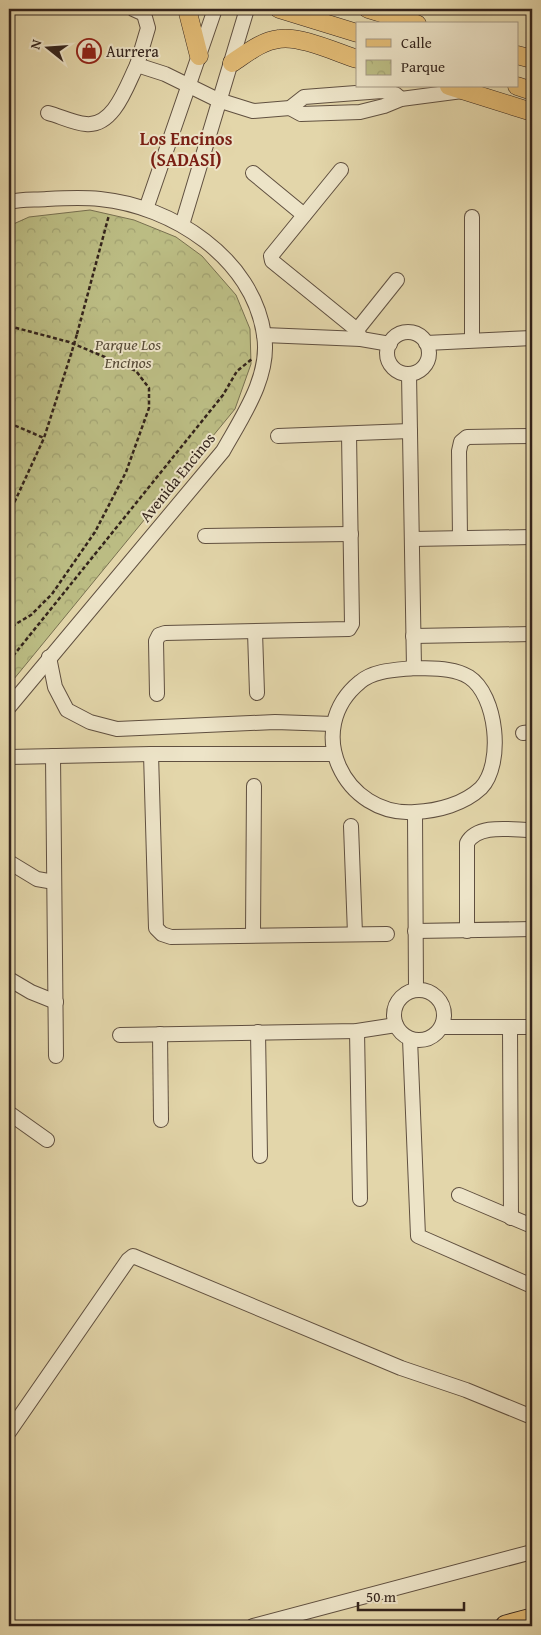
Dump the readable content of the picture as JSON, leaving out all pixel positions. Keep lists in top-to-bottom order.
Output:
{
  "streets": {
    "street": ["Avenida Encinos"]
  },
  "districts": ["Los Encinos (SADASI)"],
  "parks": ["Parque Los Encinos"],
  "places": {
    "shop": ["Aurrera"]
  },
  "legend": ["Calle", "Parque"],
  "scale_bar": "50 m",
  "north": "left"
}
